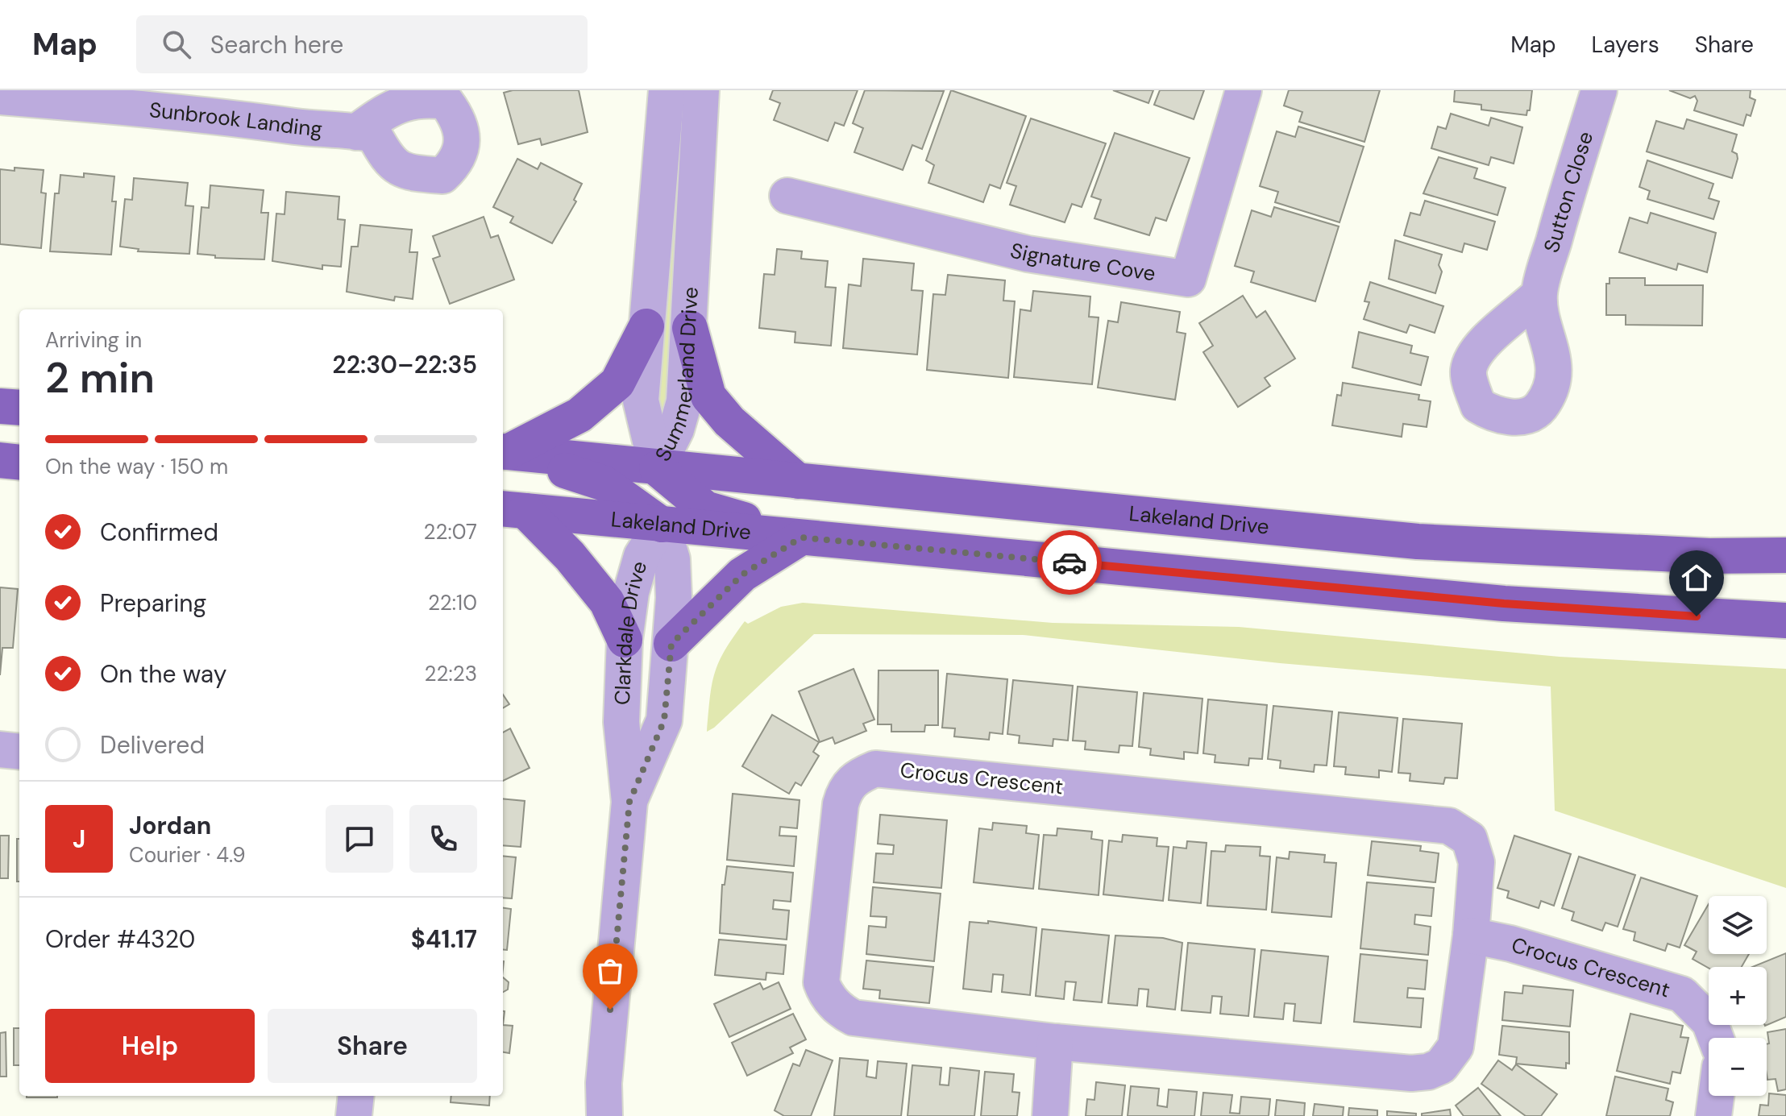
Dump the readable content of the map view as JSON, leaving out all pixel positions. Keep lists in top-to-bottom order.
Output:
{
  "streets": {
    "main road": ["Lakeland Drive"],
    "street": [
      "Sunbrook Landing",
      "Sutton Close",
      "Signature Cove",
      "Summerland Drive",
      "Clarkdale Drive",
      "Crocus Crescent"
    ]
  },
  "crossings": [
    ["Summerland Drive", "Lakeland Drive"],
    ["Lakeland Drive", "Clarkdale Drive"]
  ],
  "page": {
    "header": "Map",
    "search": "Search here",
    "nav": ["Map", "Layers", "Share"],
    "heading": ["2 min", "Arriving in", "22:30–22:35"],
    "panel": [
      "Jordan",
      "Courier · 4.9",
      "Order #4320",
      "$41.17"
    ],
    "bar": "On the way · 150 m",
    "list": [
      ["Confirmed", "22:07"],
      ["Preparing", "22:10"],
      ["On the way", "22:23"],
      "Delivered"
    ],
    "round": "J",
    "map_buttons": ["+", "−"],
    "buttons": ["Help", "Share"]
  }
}
